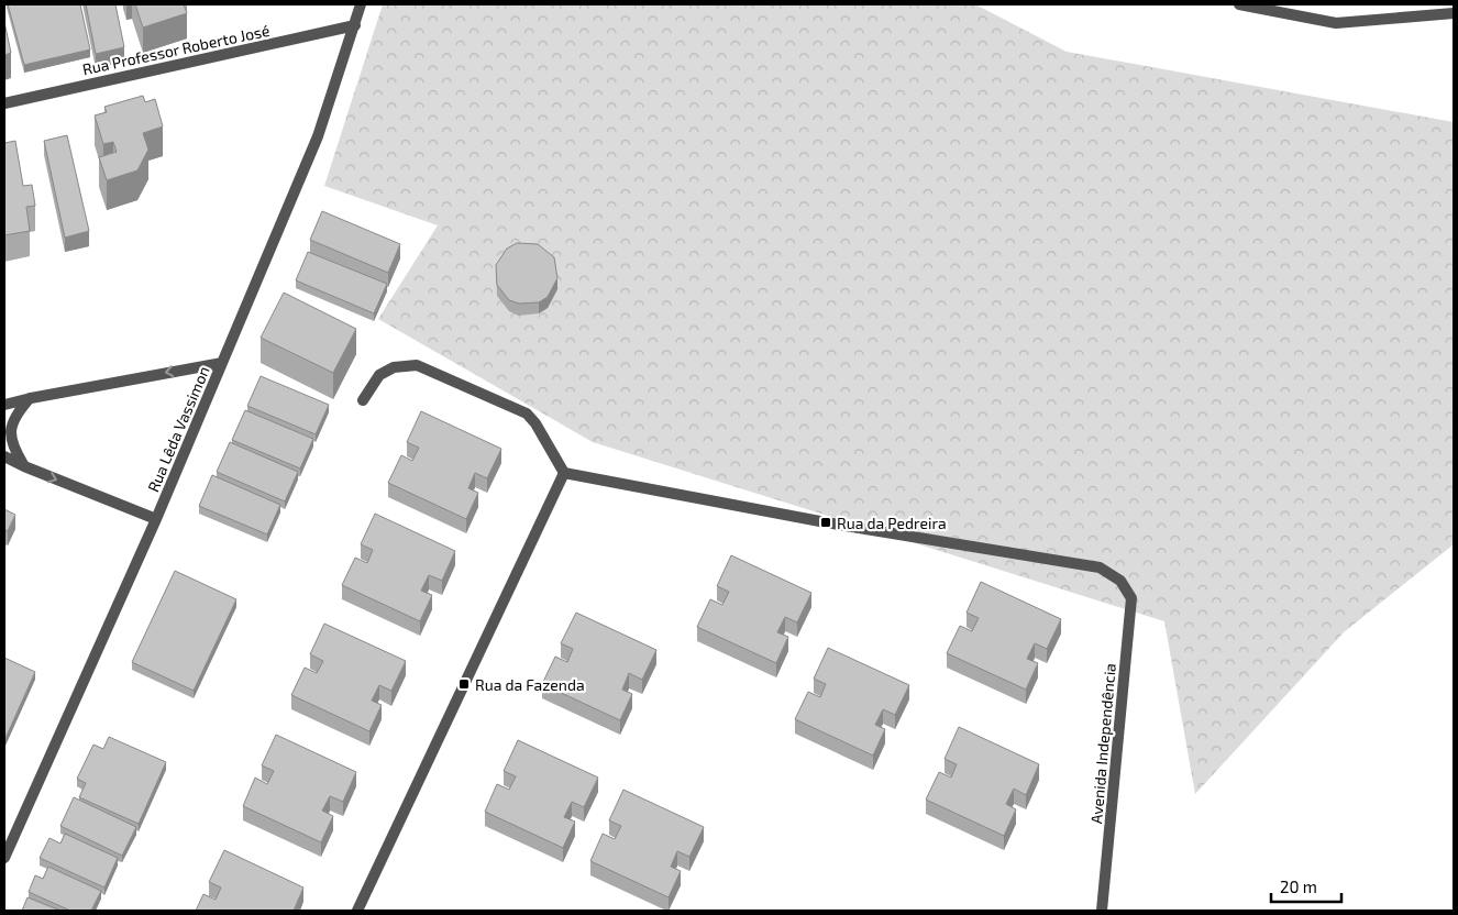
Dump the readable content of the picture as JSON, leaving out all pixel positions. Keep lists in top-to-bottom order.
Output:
{
  "streets": {
    "street": ["Rua Professor Roberto José", "Rua Lêda Vassimon", "Avenida Independência"]
  },
  "crossings": [
    ["Rua Professor Roberto José", "Rua Lêda Vassimon"]
  ],
  "places": {
    "transit": ["Rua da Pedreira", "Rua da Fazenda"]
  },
  "scale_bar": "20 m"
}
